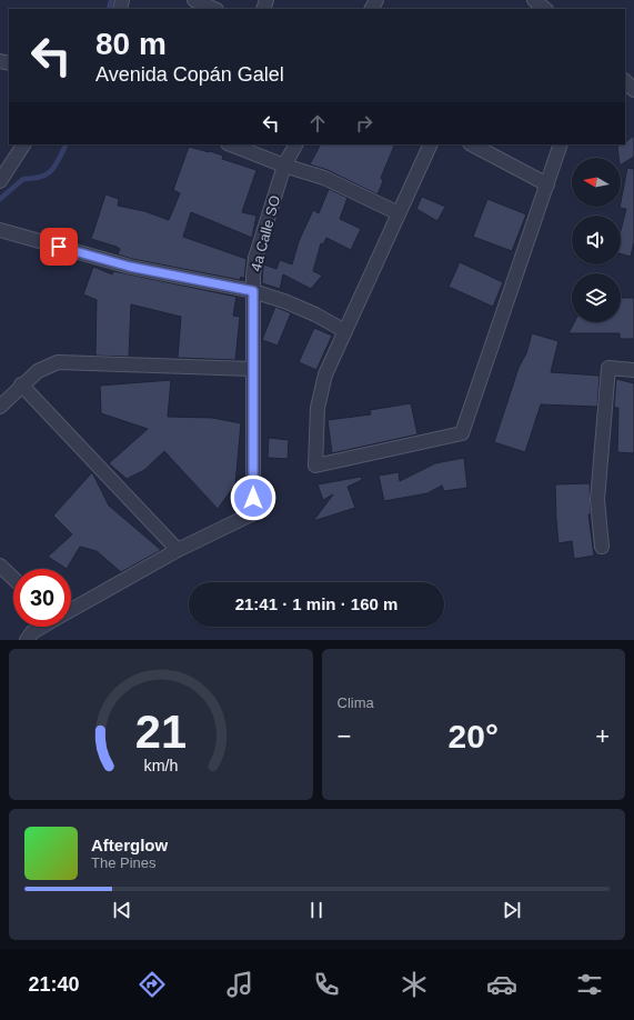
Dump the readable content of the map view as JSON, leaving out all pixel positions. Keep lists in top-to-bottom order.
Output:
{
  "streets": {
    "street": ["4a Calle SO"]
  },
  "north": "left",
  "page": {
    "turn": ["80 m", "Avenida Copán Galel"],
    "limit": "30",
    "trip": "21:41 · 1 min · 160 m",
    "tile": "Clima",
    "heat": ["−", "20°", "+"],
    "song": ["Afterglow", "The Pines"],
    "tabs": "21:40",
    "gauge": ["21", "km/h"]
  }
}
